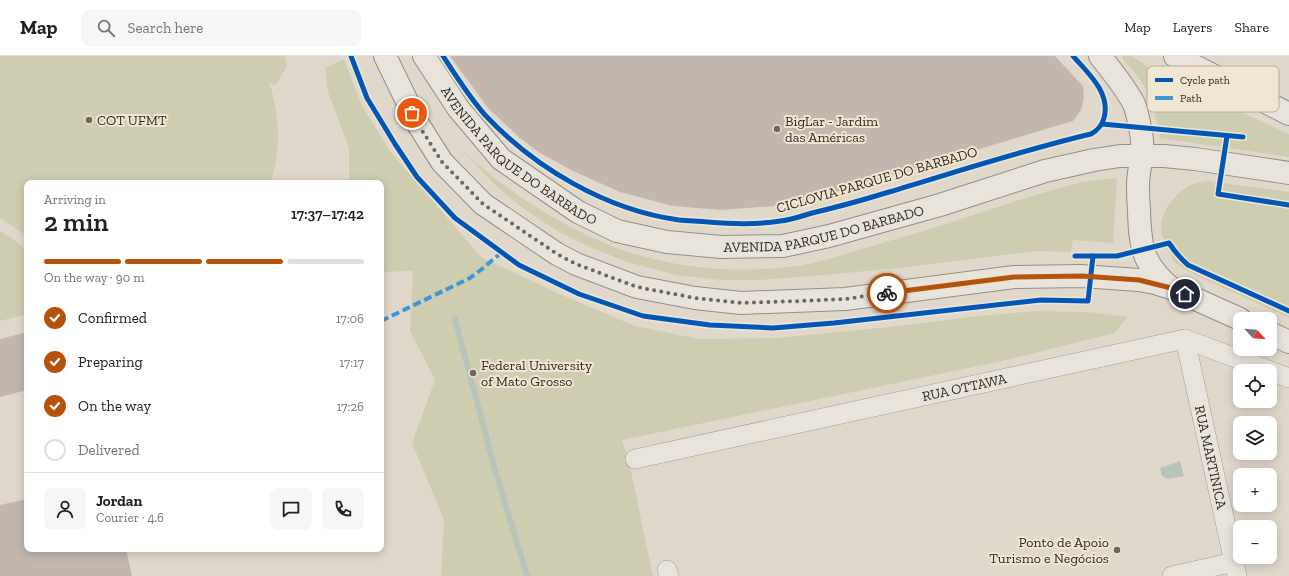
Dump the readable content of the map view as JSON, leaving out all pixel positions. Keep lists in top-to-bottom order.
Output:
{
  "streets": {
    "main road": ["AVENIDA PARQUE DO BARBADO"],
    "street": ["RUA OTTAWA", "RUA MARTINICA"],
    "cycle path": ["CICLOVIA PARQUE DO BARBADO"]
  },
  "crossings": [
    ["RUA OTTAWA", "RUA MARTINICA"]
  ],
  "places": [
    "COT UFMT",
    "BigLar - Jardim das Américas",
    "Federal University of Mato Grosso",
    "Ponto de Apoio Turismo e Negócios"
  ],
  "legend": ["Cycle path", "Path"],
  "north": "bottom right",
  "page": {
    "header": "Map",
    "search": "Search here",
    "nav": ["Map", "Layers", "Share"],
    "heading": ["2 min", "Arriving in", "17:37–17:42"],
    "panel": ["Jordan", "Courier · 4.6"],
    "bar": "On the way · 90 m",
    "list": [
      ["Confirmed", "17:06"],
      ["Preparing", "17:17"],
      ["On the way", "17:26"],
      "Delivered"
    ],
    "map_buttons": ["+", "−"]
  }
}
